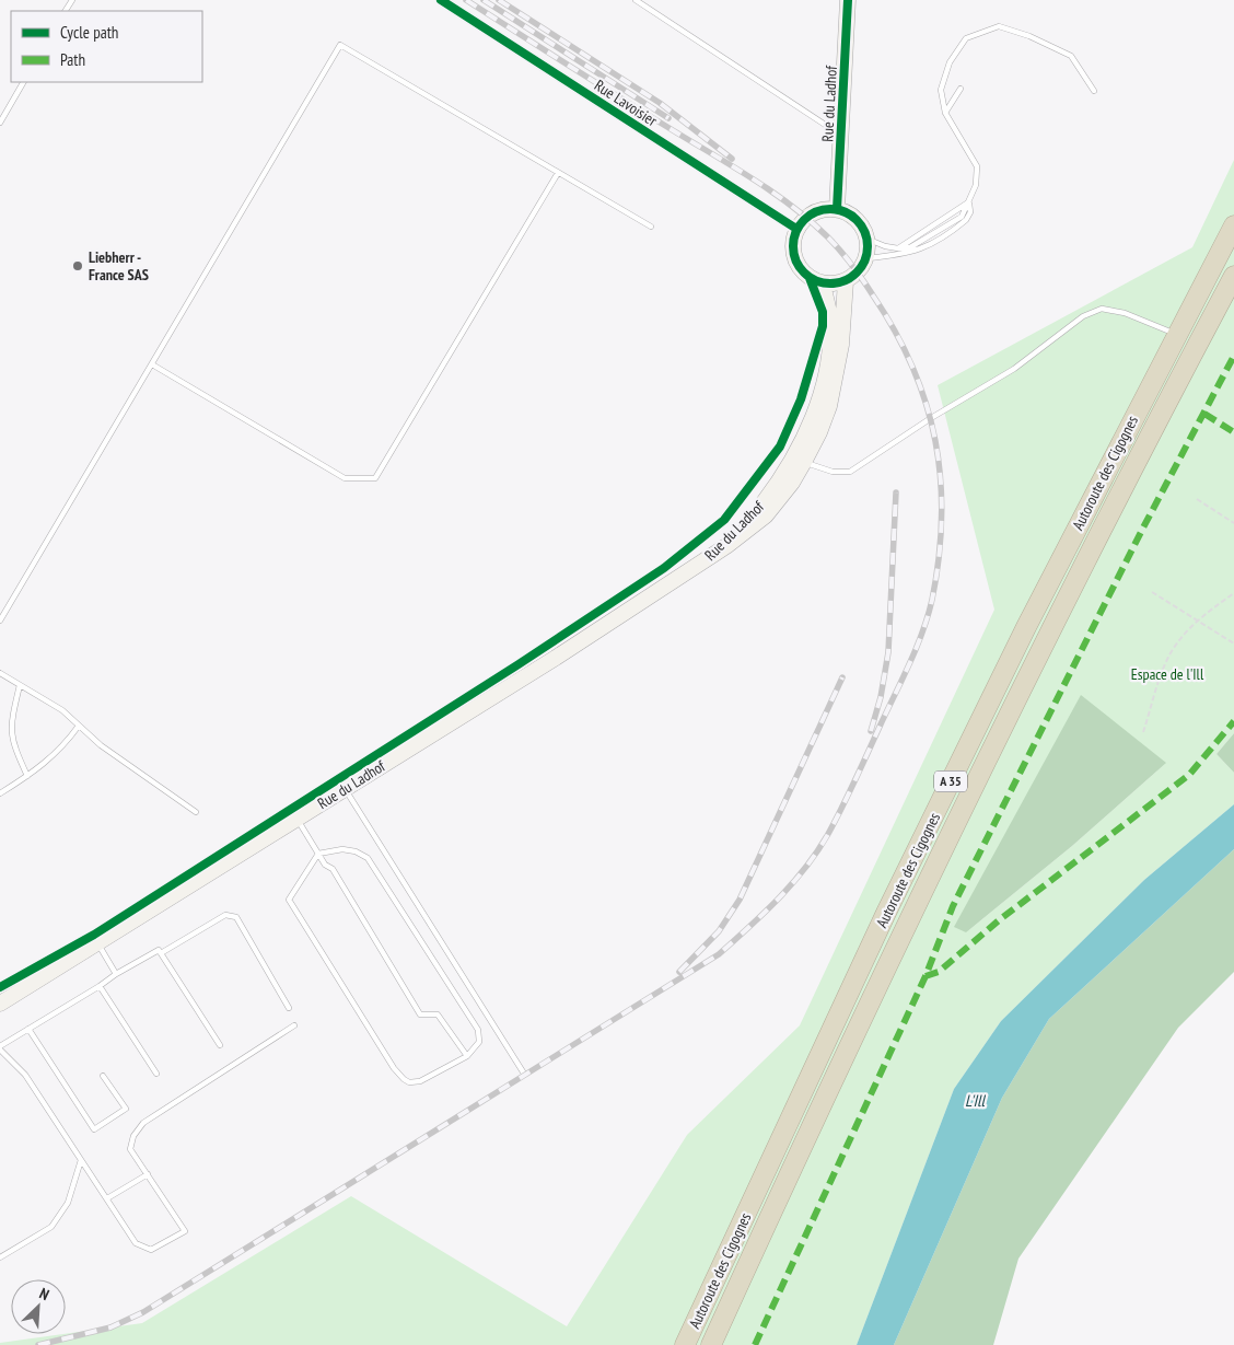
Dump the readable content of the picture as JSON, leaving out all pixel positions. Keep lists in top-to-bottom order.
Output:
{
  "streets": {
    "highway": ["Autoroute des Cigognes", "A 35"],
    "main road": ["Rue du Ladhof"],
    "street": ["Rue Lavoisier"]
  },
  "crossings": [
    ["Rue Lavoisier", "Rue du Ladhof"]
  ],
  "water": ["L'Ill"],
  "parks": ["Espace de l'Ill"],
  "places": ["Liebherr - France SAS"],
  "legend": ["Cycle path", "Path"],
  "north": "top right"
}
